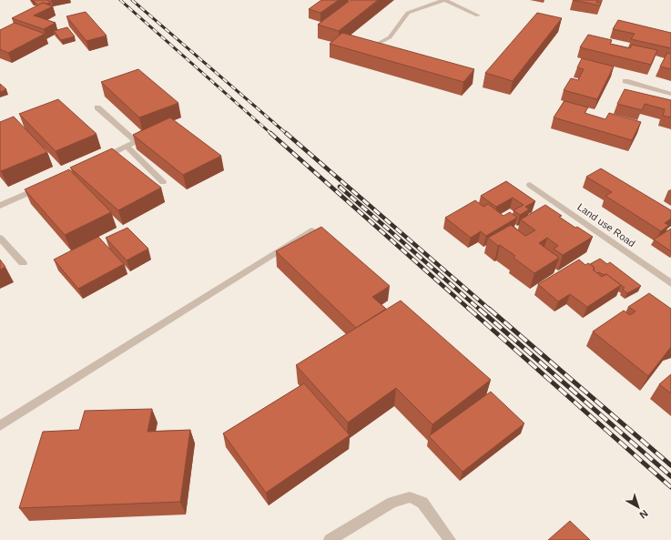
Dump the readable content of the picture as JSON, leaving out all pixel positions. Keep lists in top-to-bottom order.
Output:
{
  "streets": {
    "street": ["Land use Road"]
  },
  "north": "bottom right"
}
